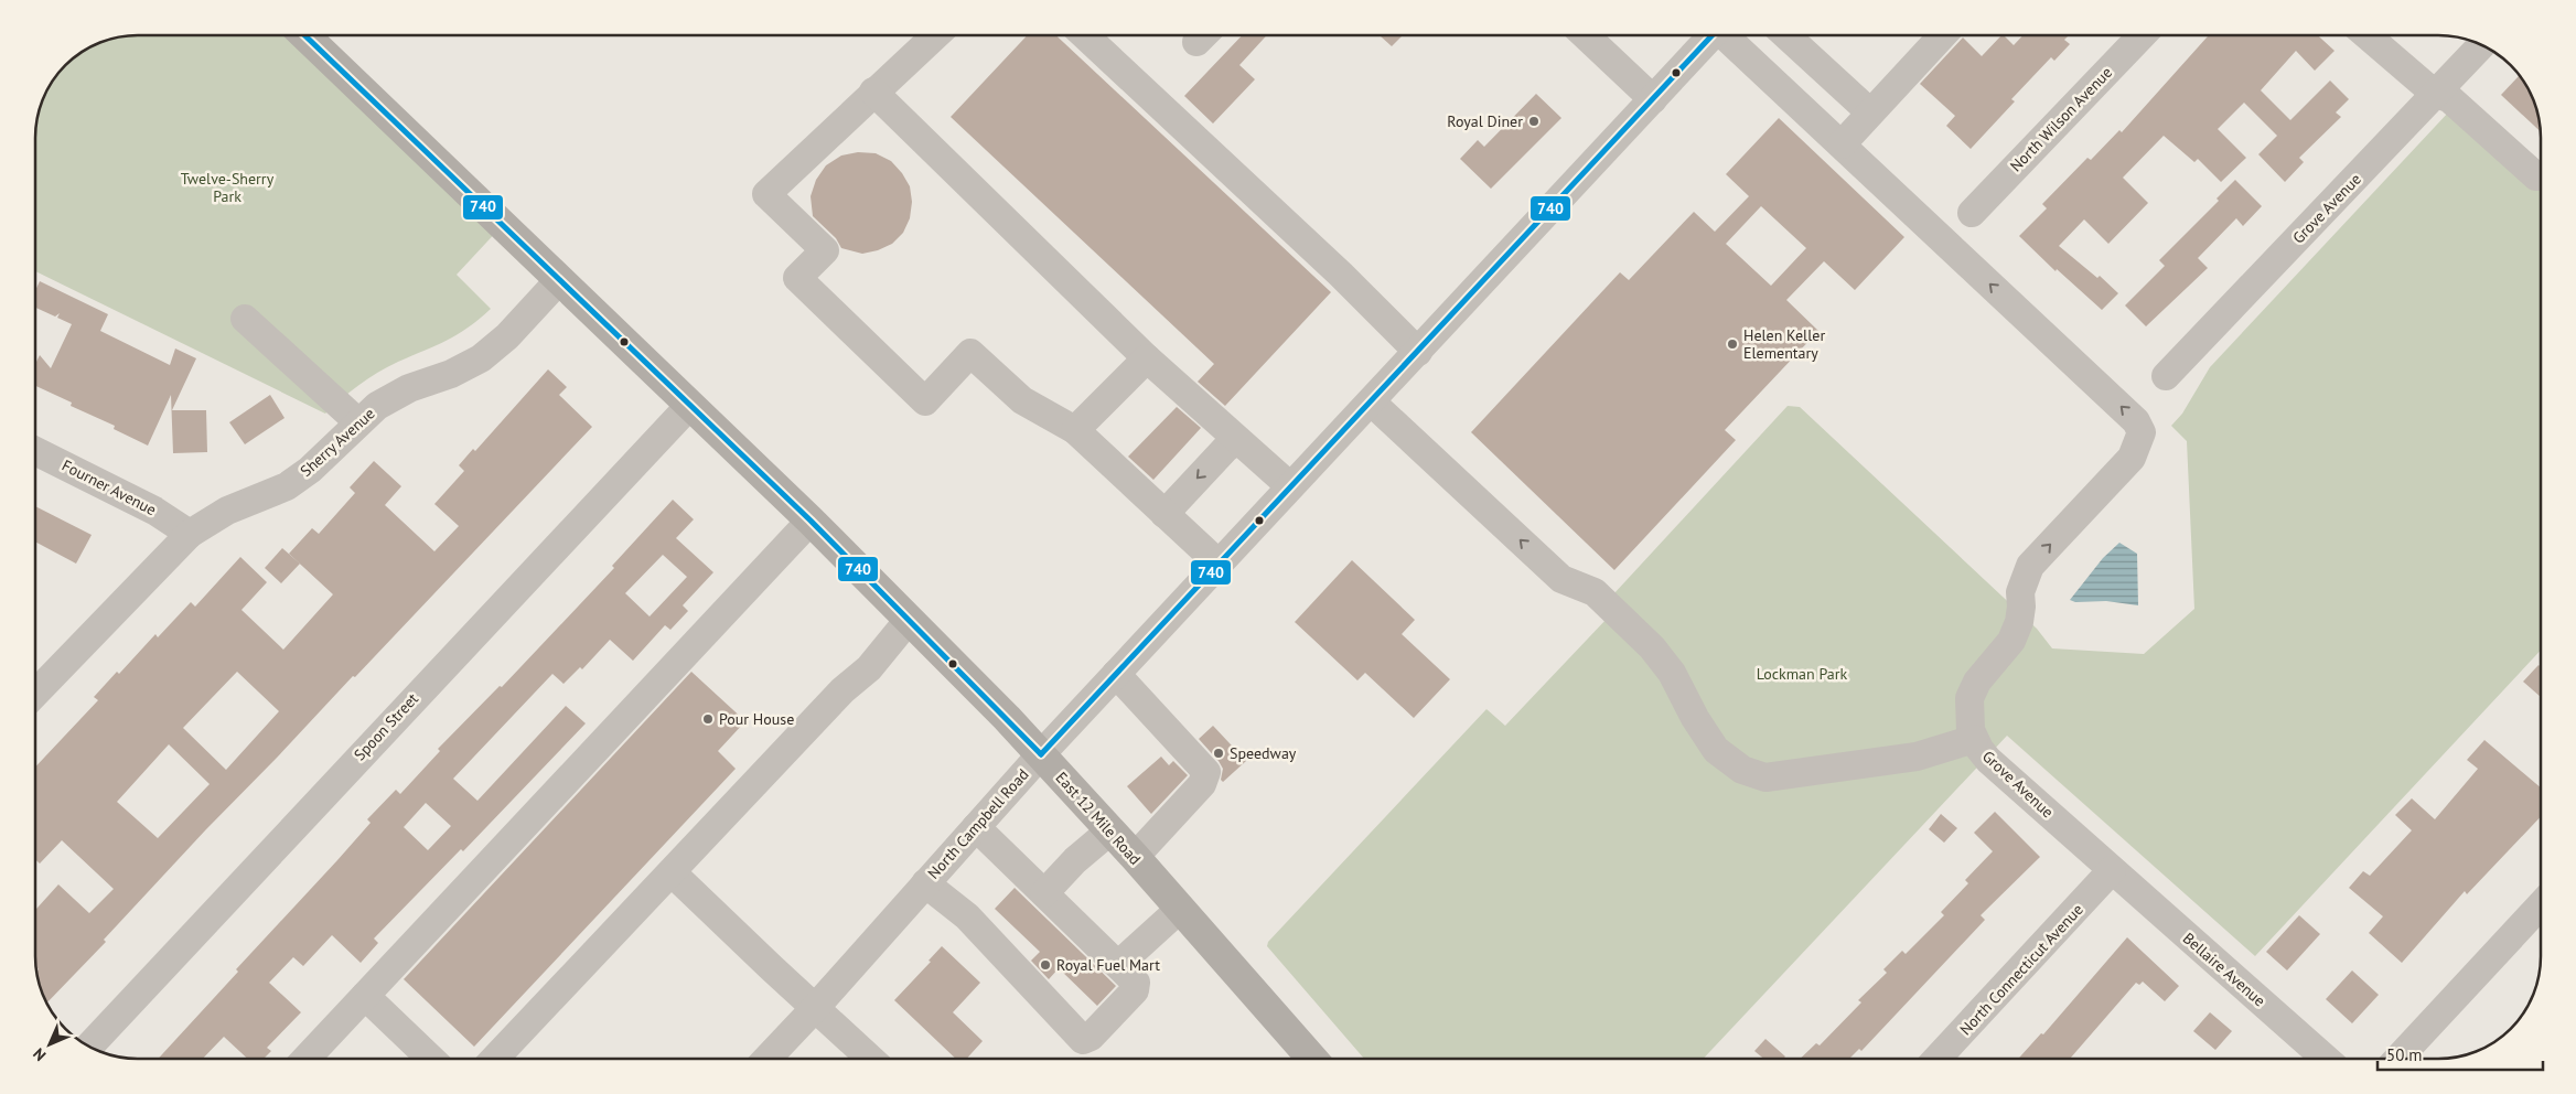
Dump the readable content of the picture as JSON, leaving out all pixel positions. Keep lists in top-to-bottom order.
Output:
{
  "streets": {
    "main road": ["East 12 Mile Road"],
    "street": [
      "North Wilson Avenue",
      "Grove Avenue",
      "Sherry Avenue",
      "Fourner Avenue",
      "Spoon Street",
      "North Campbell Road",
      "North Connecticut Avenue",
      "Bellaire Avenue"
    ]
  },
  "crossings": [
    ["Grove Avenue", "North Connecticut Avenue"],
    ["Grove Avenue", "Bellaire Avenue"],
    ["Sherry Avenue", "Fourner Avenue"],
    ["Sherry Avenue", "East 12 Mile Road"],
    ["Spoon Street", "East 12 Mile Road"],
    ["East 12 Mile Road", "North Campbell Road"],
    ["North Connecticut Avenue", "Bellaire Avenue"]
  ],
  "parks": ["Twelve-Sherry Park", "Lockman Park"],
  "places": [
    "Royal Diner",
    "Helen Keller Elementary",
    "Pour House",
    "Speedway",
    "Royal Fuel Mart"
  ],
  "lines": ["transit line 740"],
  "scale_bar": "50 m",
  "north": "bottom left"
}
